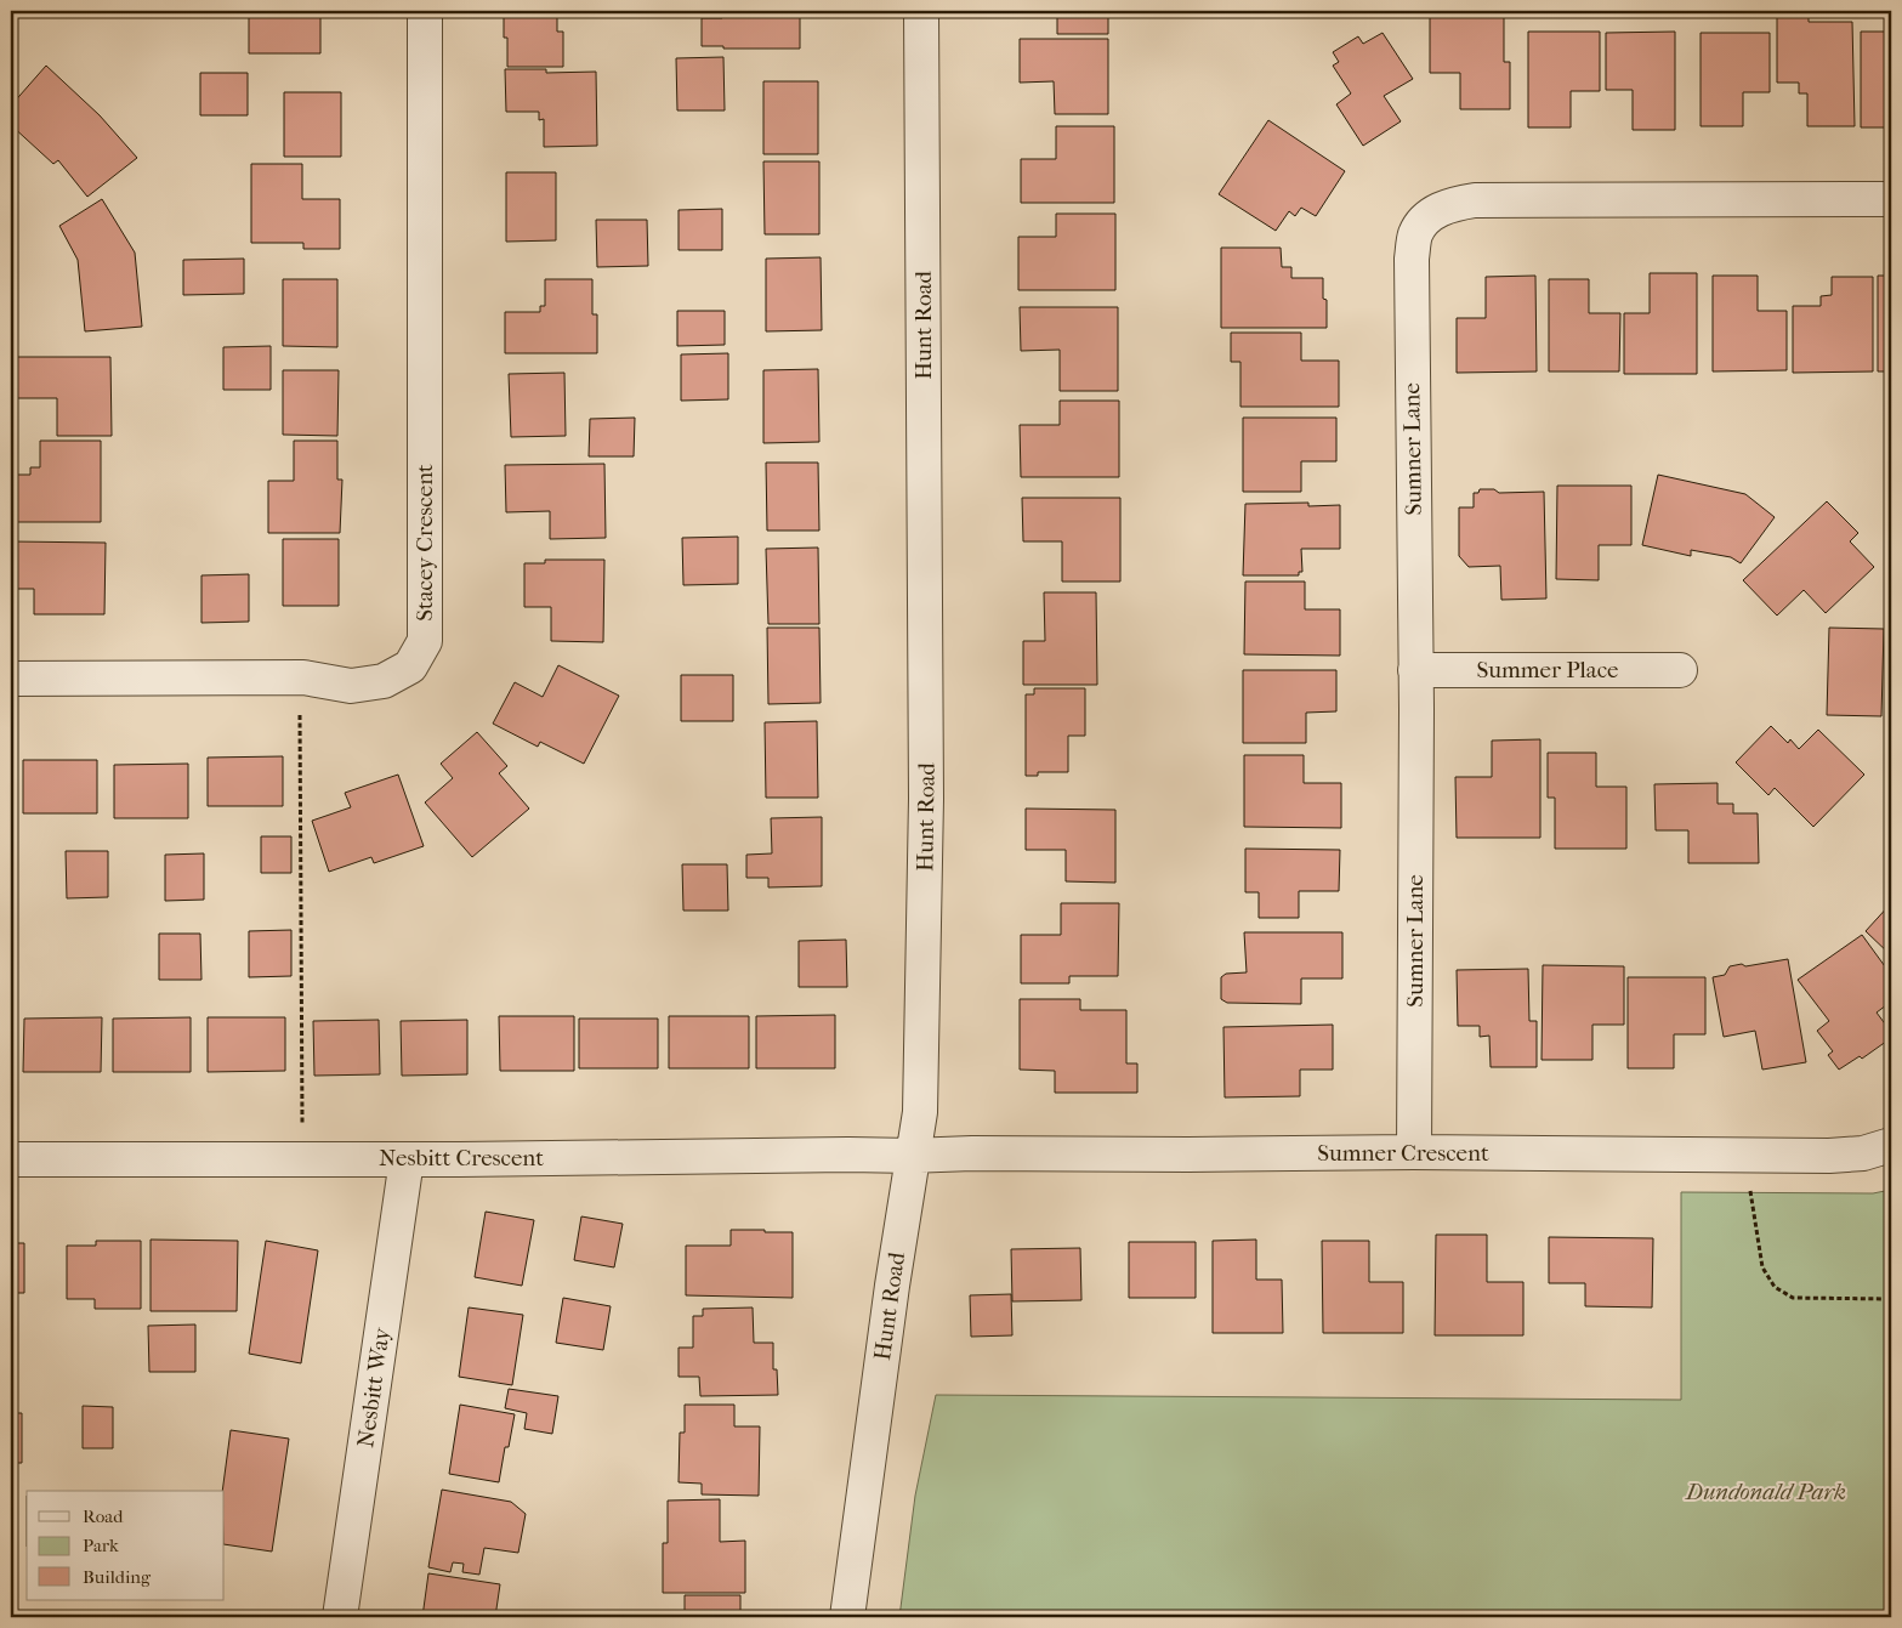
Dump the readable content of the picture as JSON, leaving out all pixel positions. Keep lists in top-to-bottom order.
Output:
{
  "streets": {
    "street": [
      "Hunt Road",
      "Sumner Lane",
      "Stacey Crescent",
      "Summer Place",
      "Sumner Crescent",
      "Nesbitt Crescent",
      "Nesbitt Way"
    ]
  },
  "crossings": [
    ["Hunt Road", "Sumner Crescent"],
    ["Hunt Road", "Nesbitt Crescent"],
    ["Sumner Lane", "Summer Place"],
    ["Sumner Lane", "Sumner Crescent"],
    ["Sumner Crescent", "Nesbitt Crescent"],
    ["Nesbitt Crescent", "Nesbitt Way"]
  ],
  "parks": ["Dundonald Park"],
  "legend": ["Road", "Park", "Building"]
}
